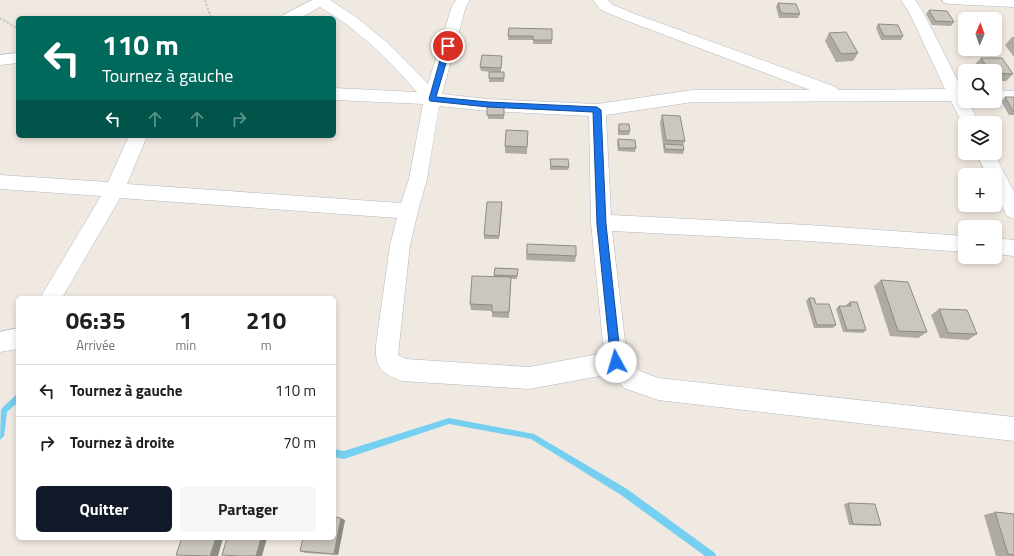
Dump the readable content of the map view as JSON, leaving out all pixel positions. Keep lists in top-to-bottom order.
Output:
{
  "north": "top",
  "page": {
    "map_buttons": ["+", "−"],
    "turn": ["110 m", "Tournez à gauche"],
    "eta": [
      "06:35",
      "Arrivée",
      "1",
      "min",
      "210",
      "m"
    ],
    "list": [
      {
        "name": "Tournez à gauche",
        "value": "110 m"
      },
      {
        "name": "Tournez à droite",
        "value": "70 m"
      }
    ],
    "buttons": ["Quitter", "Partager"]
  }
}
